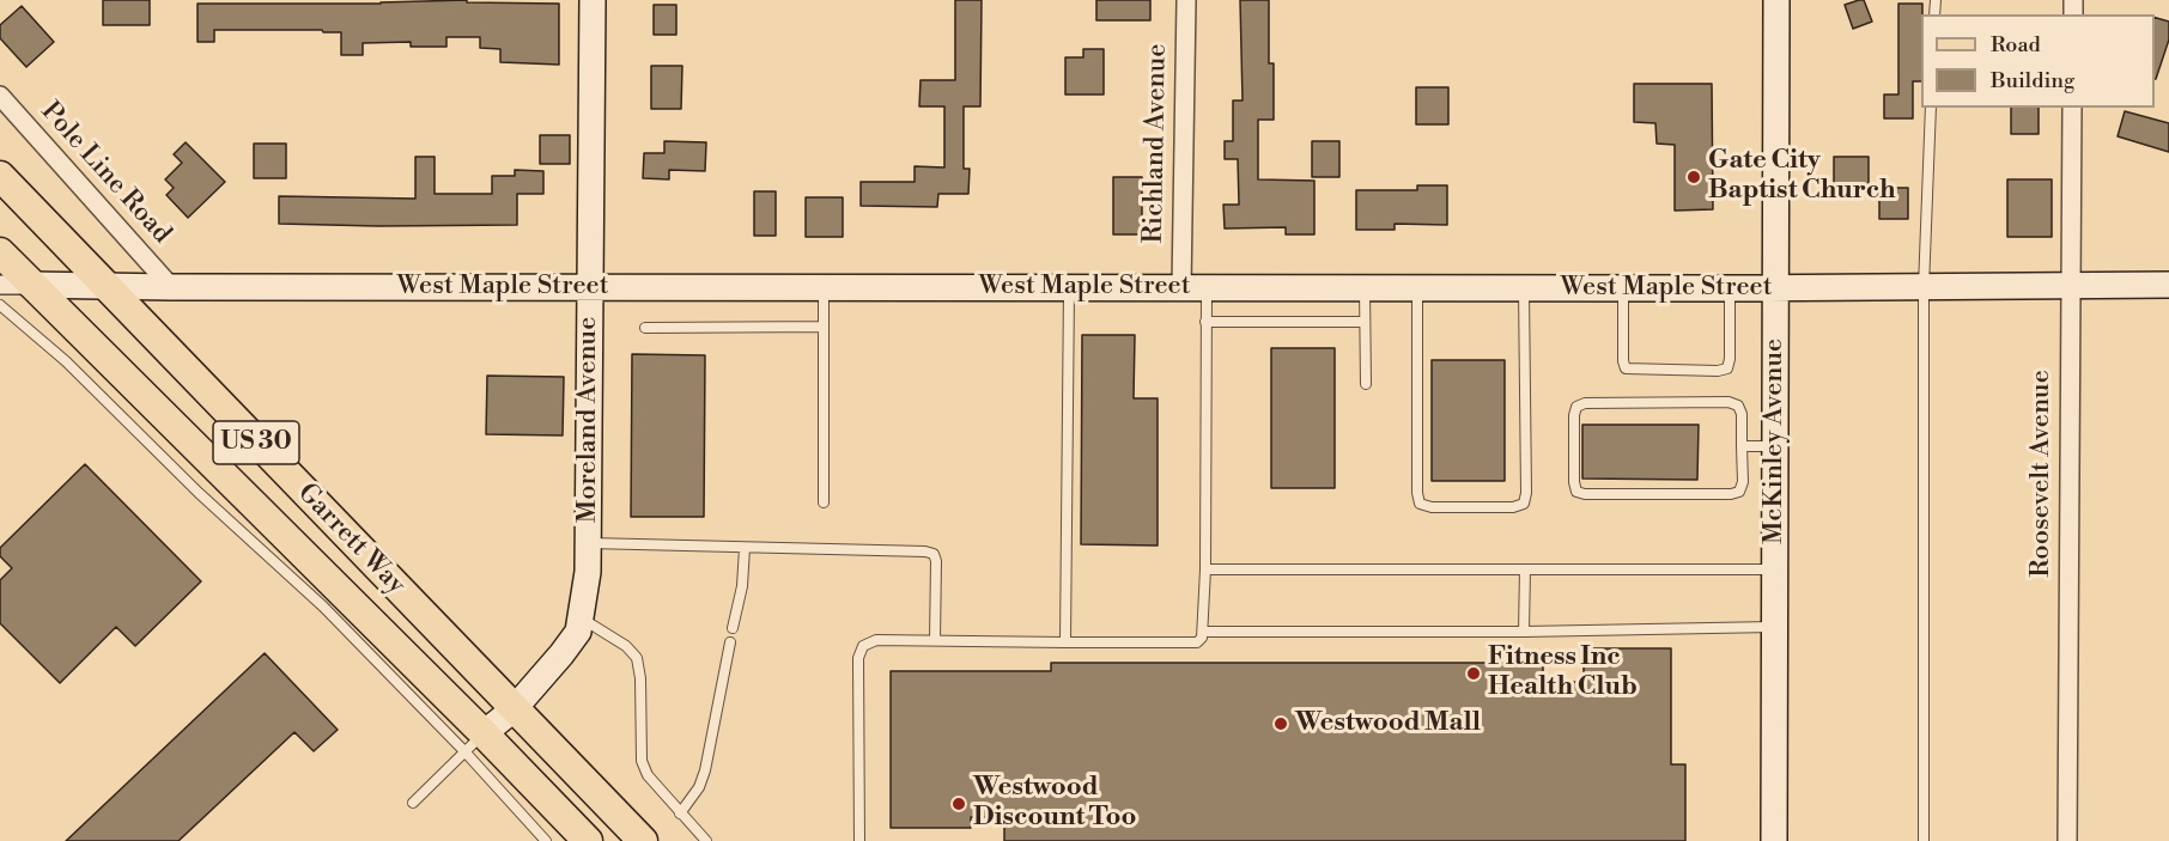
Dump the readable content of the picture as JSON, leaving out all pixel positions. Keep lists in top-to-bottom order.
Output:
{
  "streets": {
    "main road": ["US 30", "Garrett Way"],
    "street": [
      "Richland Avenue",
      "Pole Line Road",
      "West Maple Street",
      "Moreland Avenue",
      "McKinley Avenue",
      "Roosevelt Avenue"
    ]
  },
  "crossings": [
    ["Richland Avenue", "West Maple Street"],
    ["Pole Line Road", "West Maple Street"],
    ["West Maple Street", "Moreland Avenue"],
    ["West Maple Street", "McKinley Avenue"],
    ["West Maple Street", "Roosevelt Avenue"],
    ["West Maple Street", "Garrett Way"],
    ["Moreland Avenue", "Garrett Way"]
  ],
  "places": [
    "Gate City Baptist Church",
    "Fitness Inc Health Club",
    "Westwood Mall",
    "Westwood Discount Too"
  ],
  "legend": ["Road", "Building"]
}
